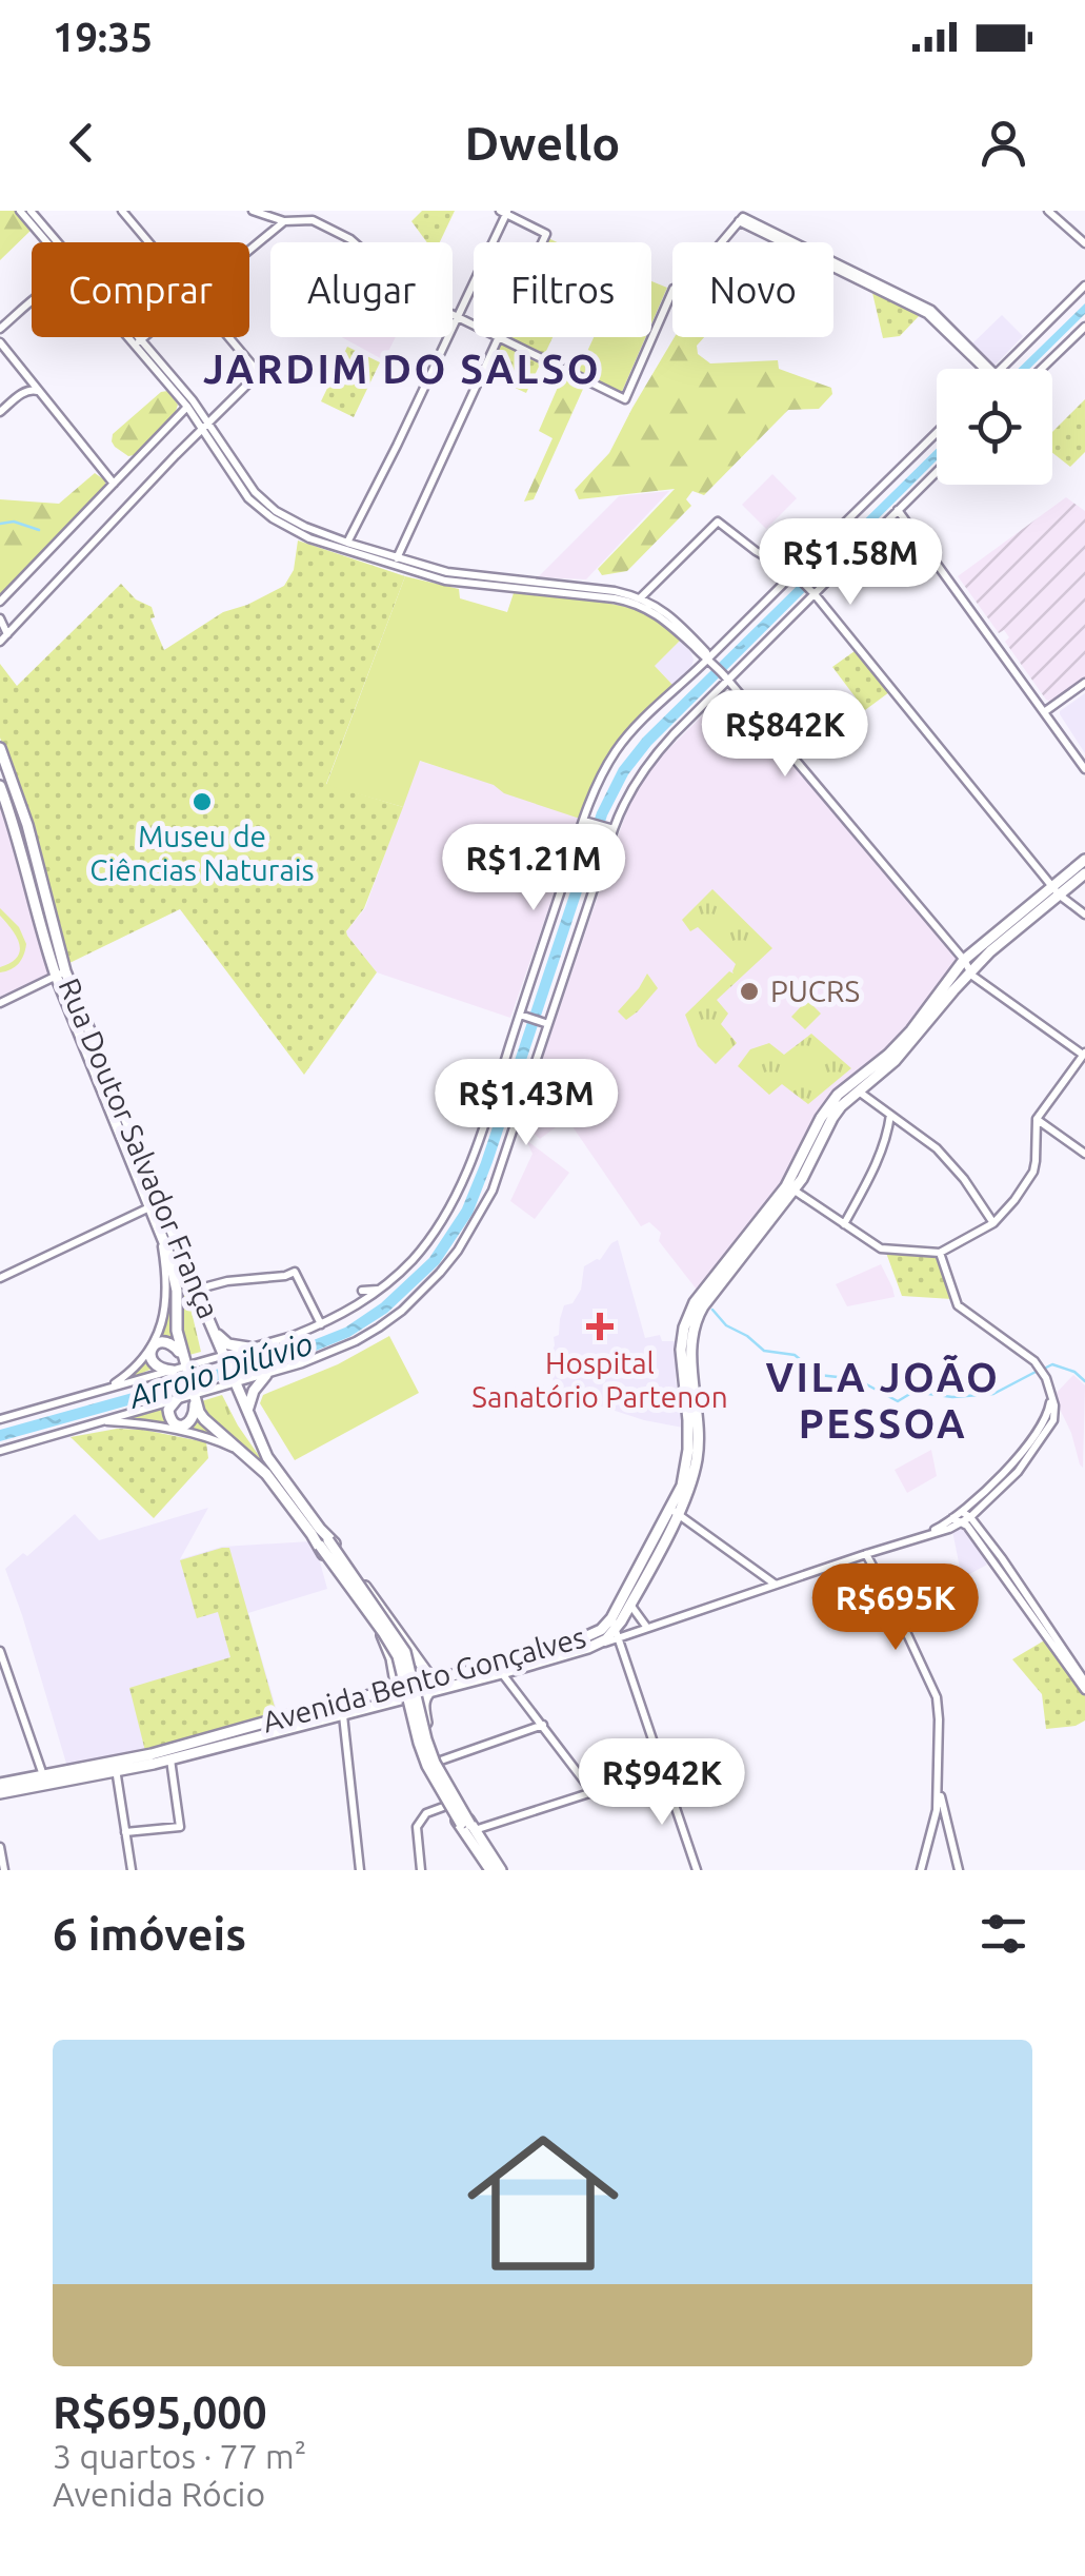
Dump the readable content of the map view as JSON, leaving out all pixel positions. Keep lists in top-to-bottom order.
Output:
{
  "streets": {
    "main road": ["Rua Doutor Salvador França", "Avenida Bento Gonçalves"]
  },
  "crossings": [
    ["Rua Doutor Salvador França", "Avenida Bento Gonçalves"]
  ],
  "districts": ["JARDIM DO SALSO", "VILA JOÃO PESSOA"],
  "water": ["Arroio Dilúvio"],
  "places": {
    "other": ["Museu de Ciências Naturais", "PUCRS"],
    "health": ["Hospital Sanatório Partenon"]
  },
  "page": {
    "status": "19:35",
    "header": "Dwello",
    "chip": [
      "Comprar",
      "Alugar",
      "Filtros",
      "Novo"
    ],
    "price": [
      "R$1.58M",
      "R$842K",
      "R$1.21M",
      "R$1.43M",
      "R$695K",
      "R$942K"
    ],
    "heading": "6 imóveis",
    "list": [
      {
        "name": "R$695,000",
        "note": "3 quartos · 77 m² · Avenida Rócio"
      }
    ]
  }
}
